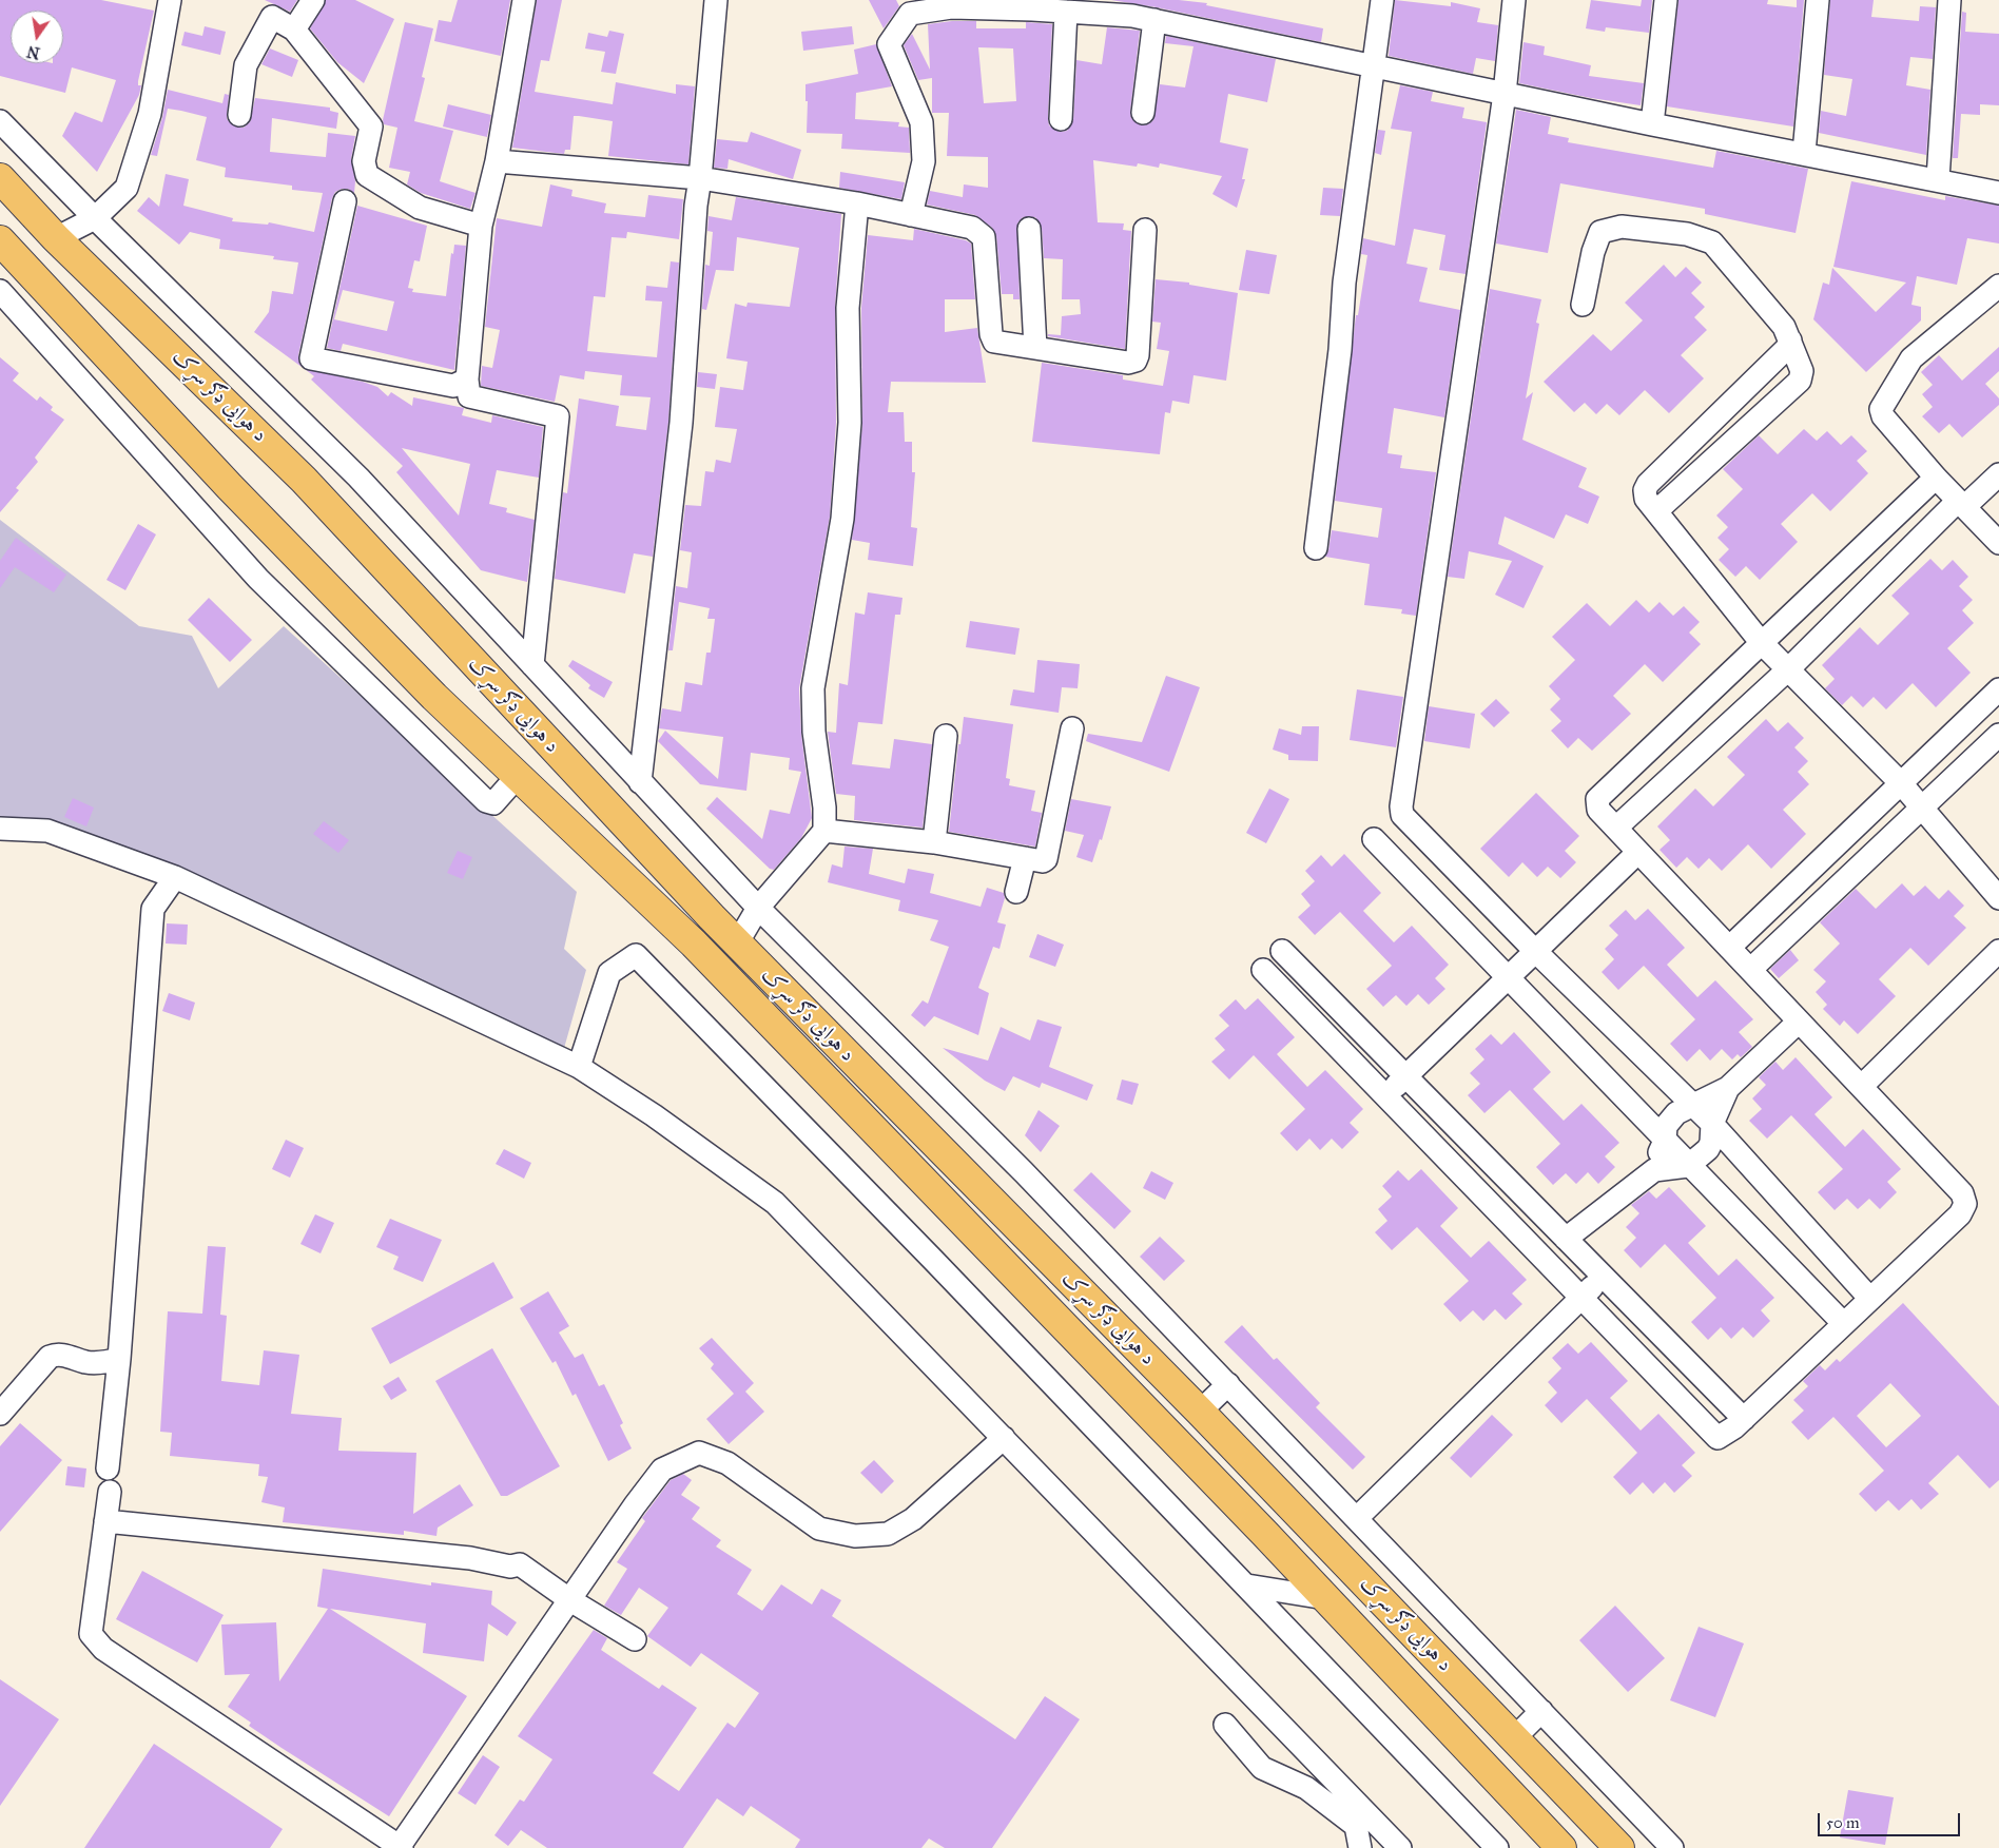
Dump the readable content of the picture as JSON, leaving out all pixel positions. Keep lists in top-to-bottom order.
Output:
{
  "streets": {
    "main road": ["د هوایی ډګر سړک"]
  },
  "scale_bar": "50 m",
  "north": "bottom"
}
